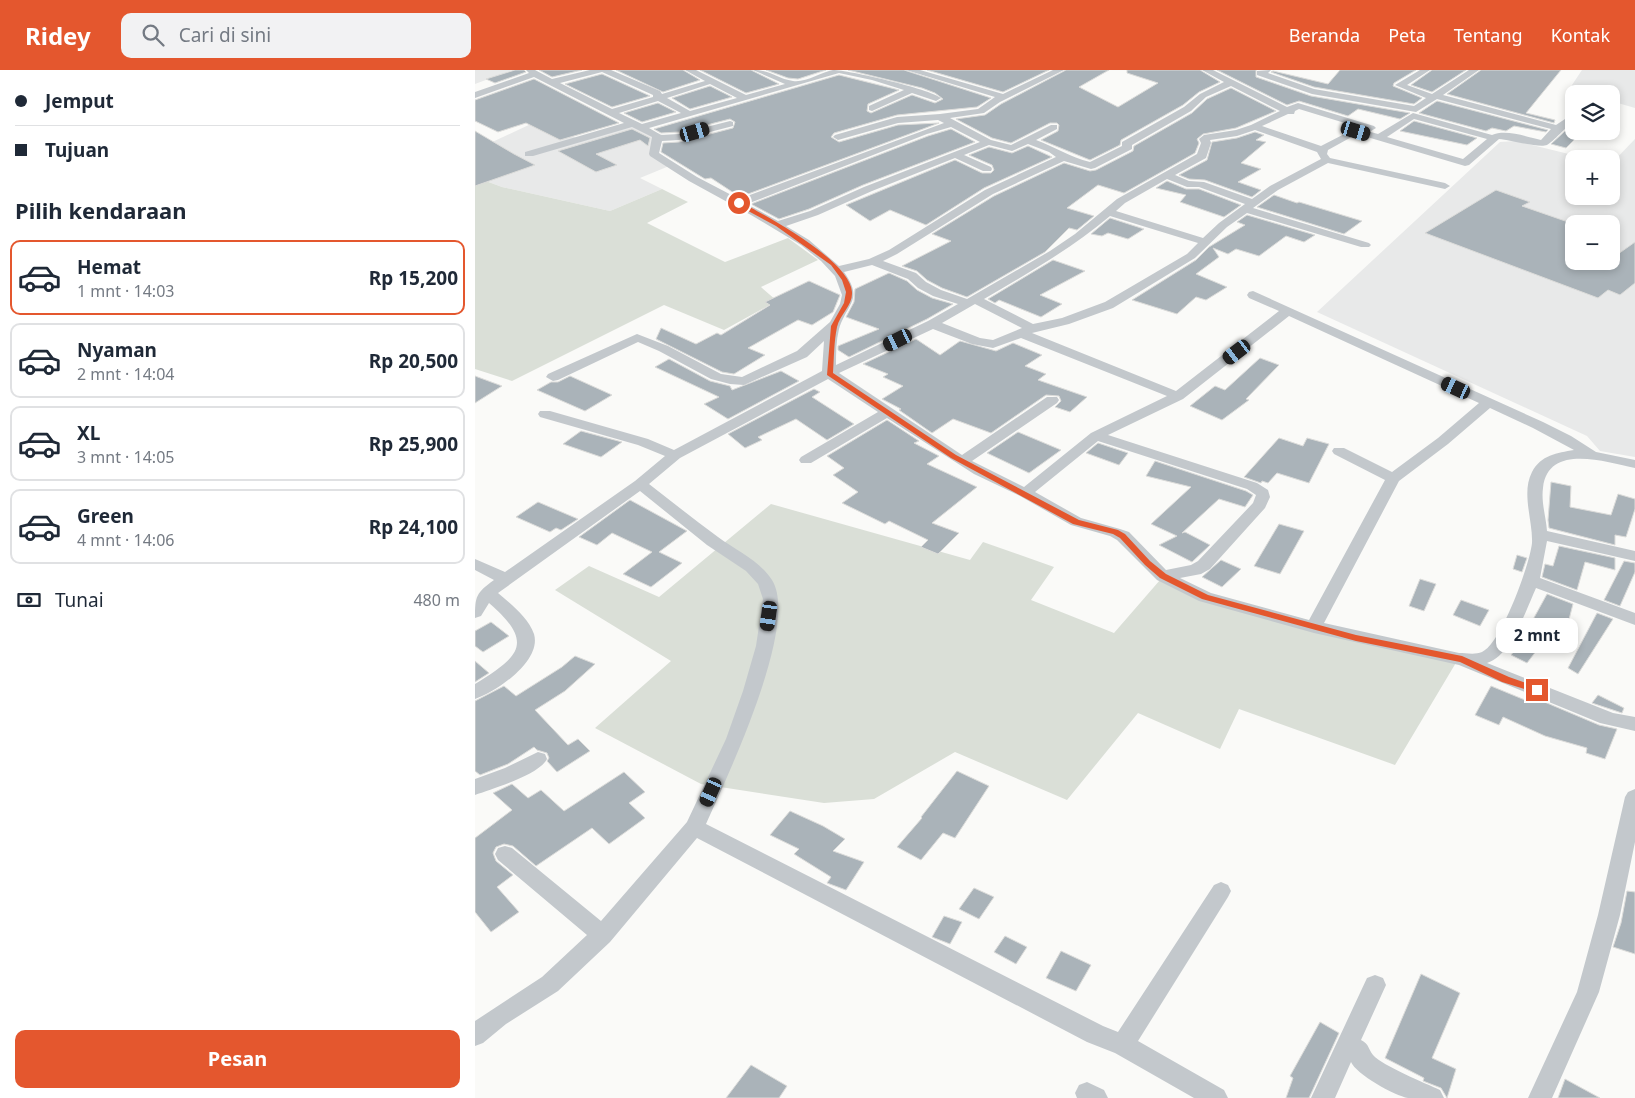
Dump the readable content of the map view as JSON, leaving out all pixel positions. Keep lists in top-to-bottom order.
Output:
{
  "page": {
    "header": "Ridey",
    "search": "Cari di sini",
    "nav": [
      "Beranda",
      "Peta",
      "Tentang",
      "Kontak"
    ],
    "banner": ["Jemput", "Tujuan"],
    "map_buttons": ["+", "−"],
    "heading": "Pilih kendaraan",
    "list": [
      {
        "name": "Hemat",
        "note": "1 mnt · 14:03",
        "value": "Rp 15,200"
      },
      {
        "name": "Nyaman",
        "note": "2 mnt · 14:04",
        "value": "Rp 20,500"
      },
      {
        "name": "XL",
        "note": "3 mnt · 14:05",
        "value": "Rp 25,900"
      },
      {
        "name": "Green",
        "note": "4 mnt · 14:06",
        "value": "Rp 24,100"
      }
    ],
    "pay": ["Tunai", "480 m"],
    "bubble": "2 mnt",
    "buttons": "Pesan"
  }
}
